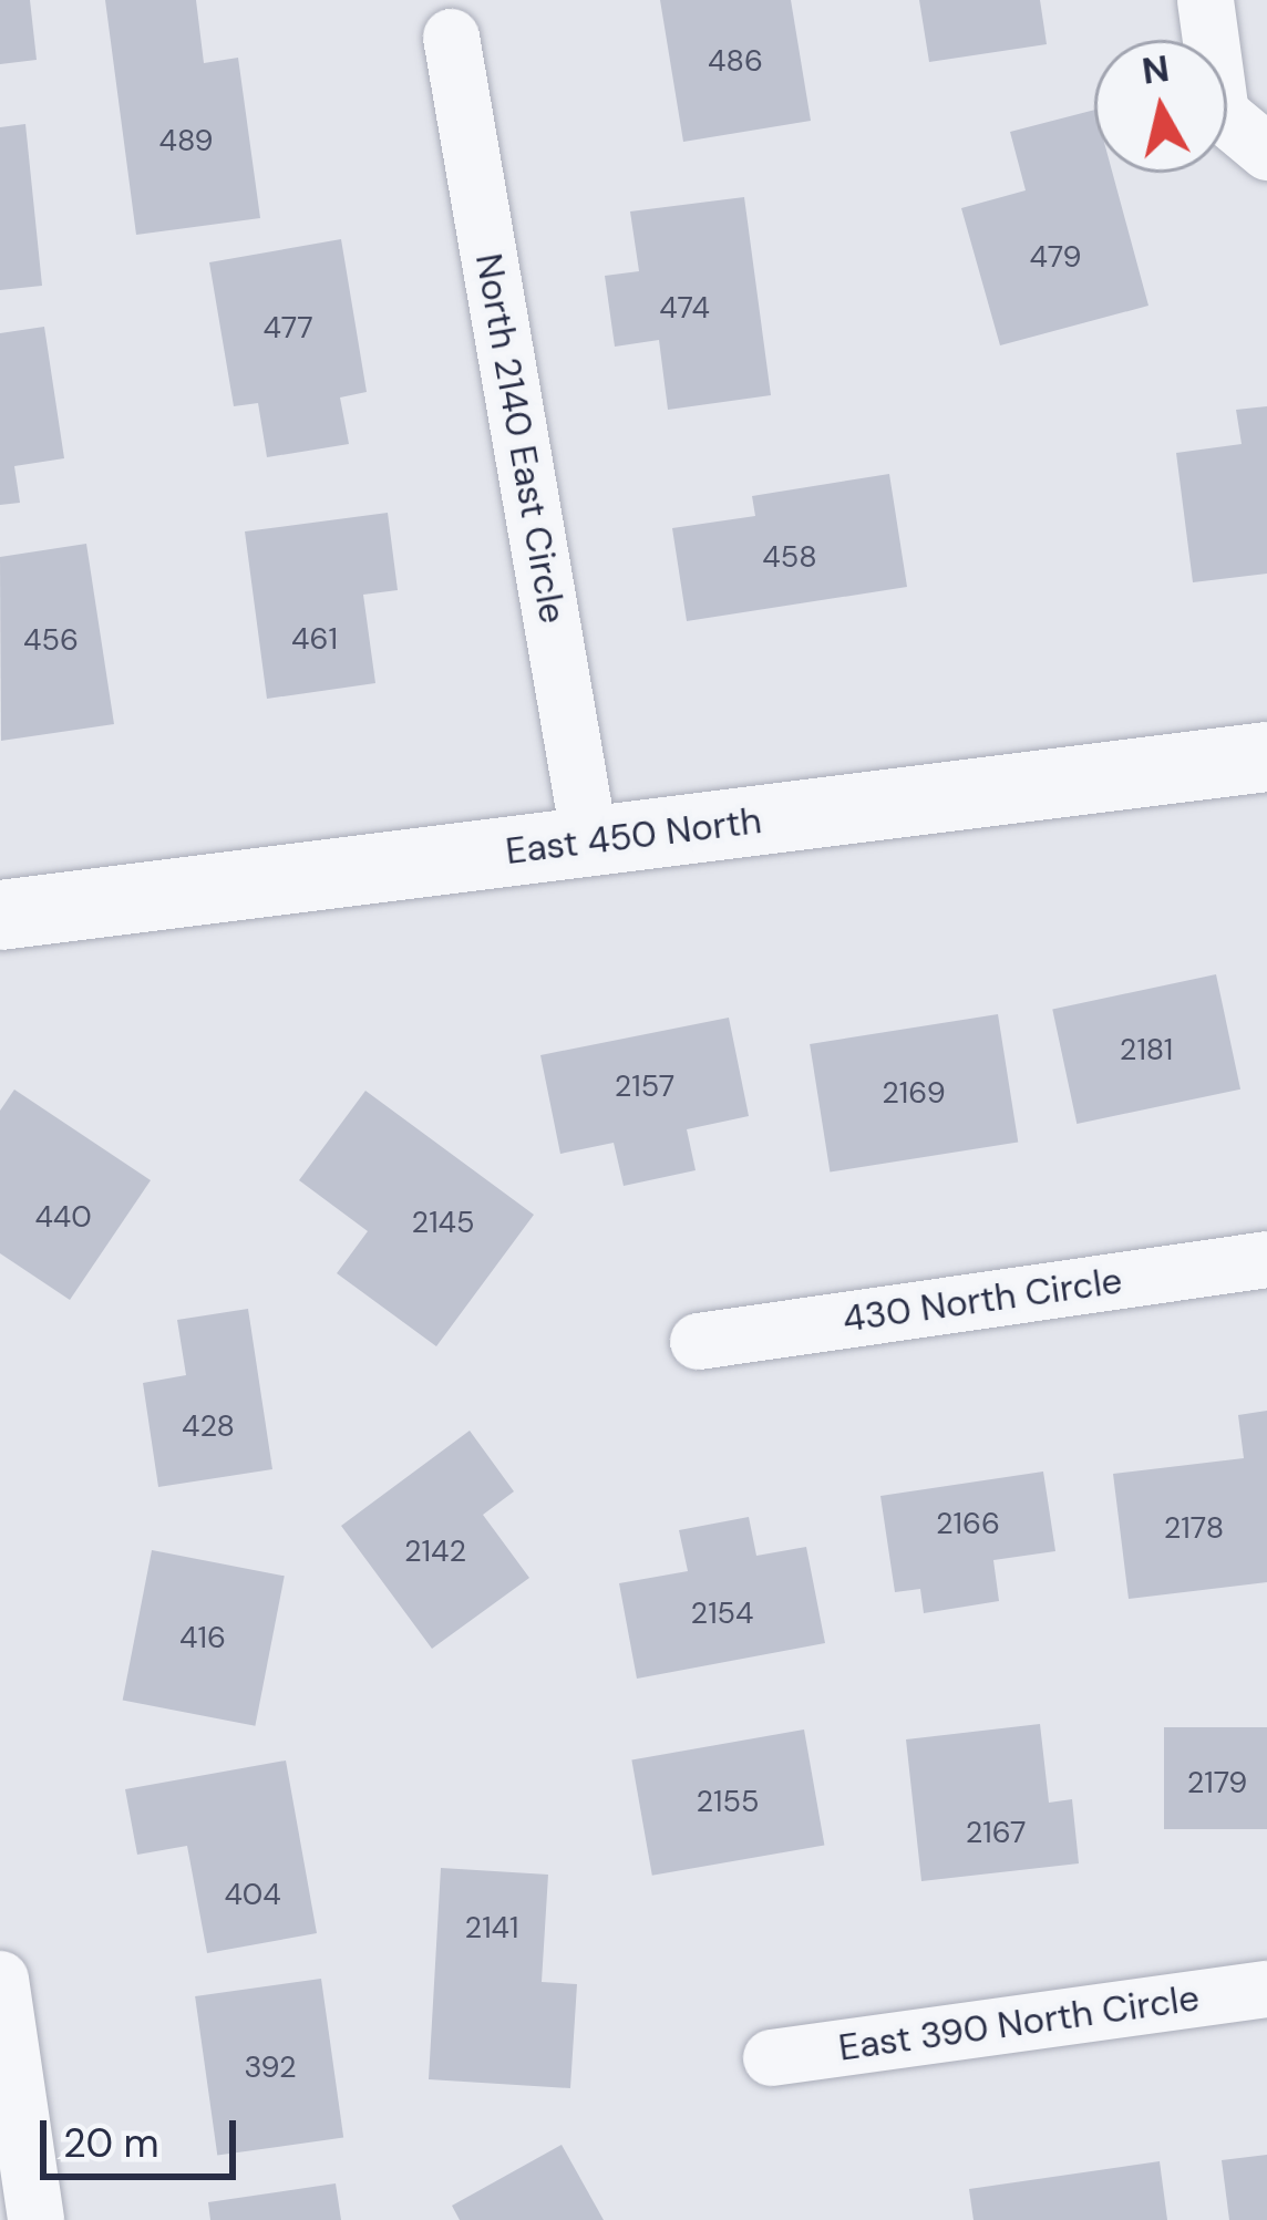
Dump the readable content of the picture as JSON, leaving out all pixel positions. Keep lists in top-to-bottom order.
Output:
{
  "streets": {
    "street": [
      "North 2140 East Circle",
      "East 450 North",
      "430 North Circle",
      "East 390 North Circle"
    ]
  },
  "crossings": [
    ["North 2140 East Circle", "East 450 North"]
  ],
  "house_numbers": [
    "486",
    "489",
    "479",
    "474",
    "477",
    "458",
    "461",
    "456",
    "2181",
    "2157",
    "2169",
    "440",
    "2145",
    "428",
    "2166",
    "2178",
    "2142",
    "2154",
    "416",
    "2179",
    "2155",
    "2167",
    "404",
    "2141",
    "392"
  ],
  "scale_bar": "20 m",
  "north": "top"
}
